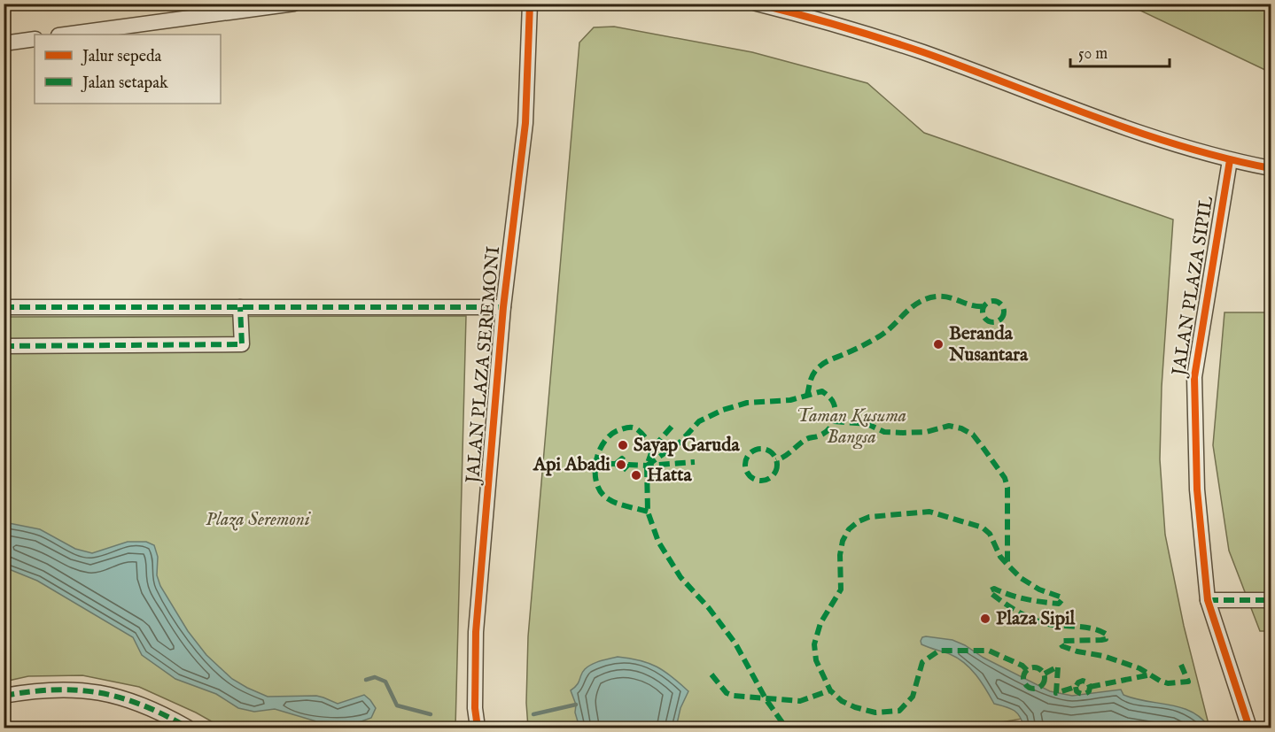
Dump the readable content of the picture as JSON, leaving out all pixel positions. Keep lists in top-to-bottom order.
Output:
{
  "streets": {
    "street": ["JALAN PLAZA SIPIL", "JALAN PLAZA SEREMONI"]
  },
  "parks": ["Taman Kusuma Bangsa", "Plaza Seremoni"],
  "places": [
    "Beranda Nusantara",
    "Sayap Garuda",
    "Api Abadi",
    "Hatta",
    "Plaza Sipil"
  ],
  "legend": ["Jalur sepeda", "Jalan setapak"],
  "scale_bar": "50 m"
}
